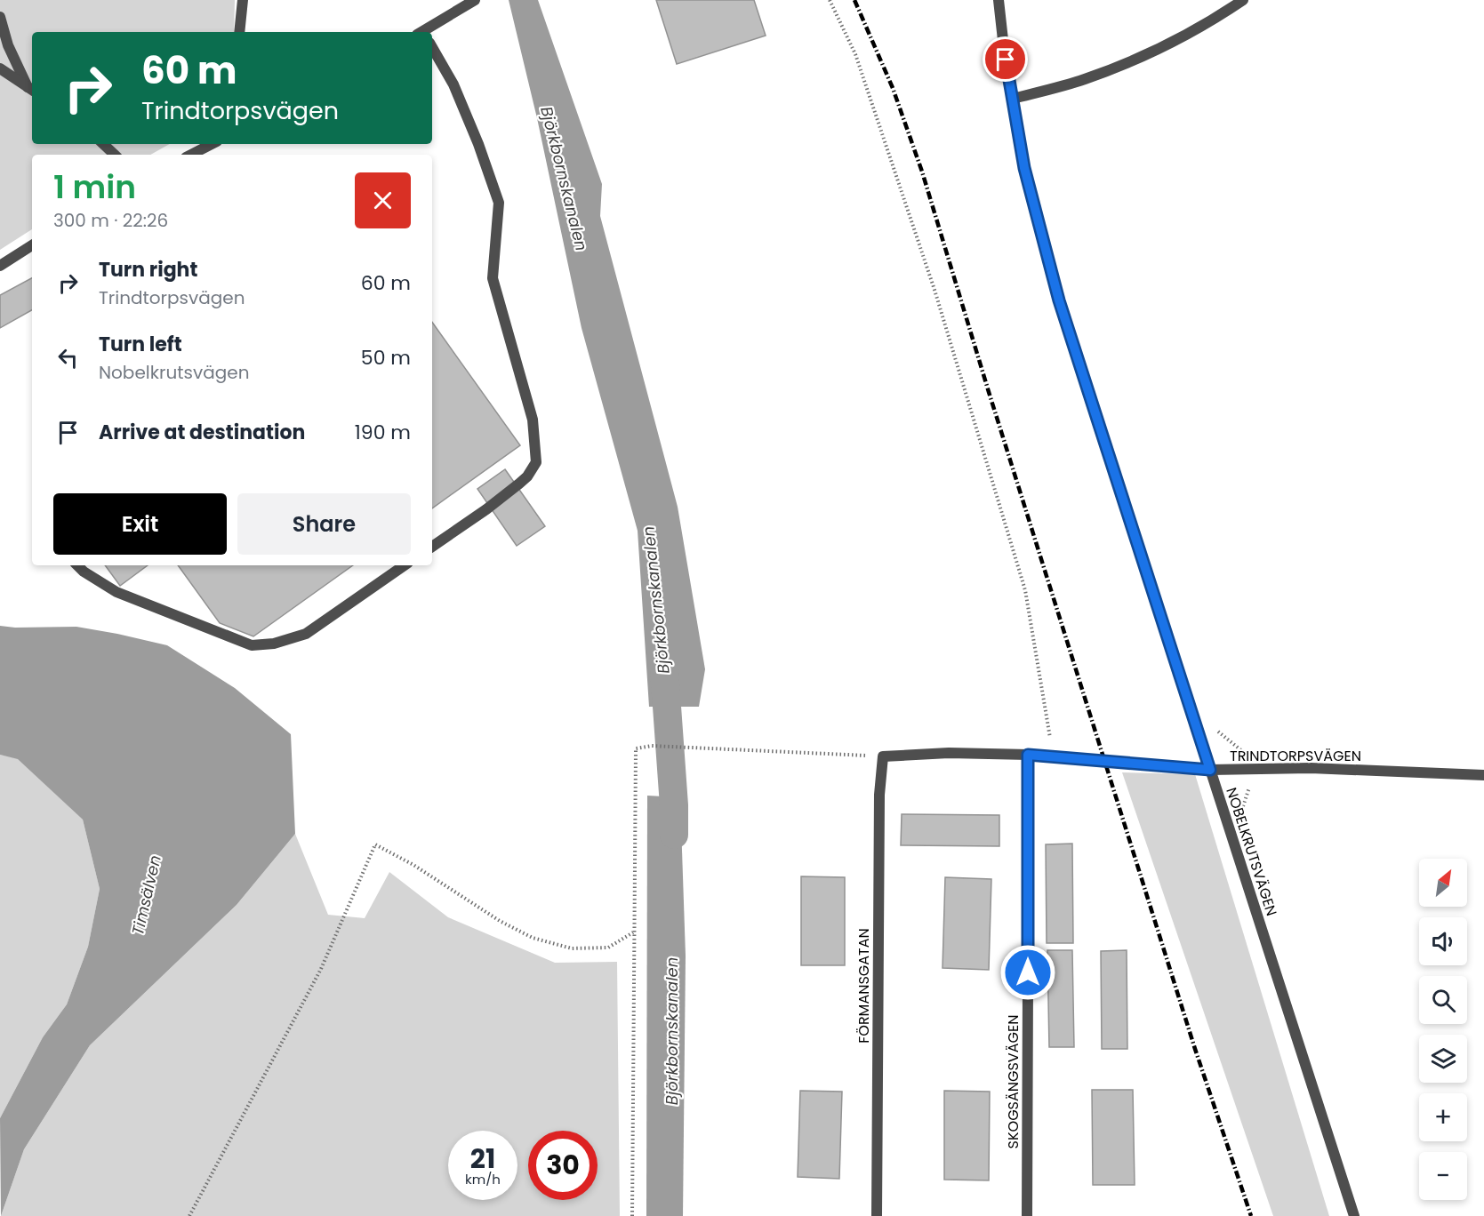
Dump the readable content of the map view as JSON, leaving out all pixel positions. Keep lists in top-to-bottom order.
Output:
{
  "streets": {
    "street": [
      "TRINDTORPSVÄGEN",
      "NOBELKRUTSVÄGEN",
      "FÖRMANSGATAN",
      "SKOGSÄNGSVÄGEN"
    ]
  },
  "crossings": [
    ["TRINDTORPSVÄGEN", "NOBELKRUTSVÄGEN"],
    ["TRINDTORPSVÄGEN", "FÖRMANSGATAN"],
    ["TRINDTORPSVÄGEN", "SKOGSÄNGSVÄGEN"]
  ],
  "water": ["Björkbornskanalen", "Timsälven"],
  "north": "top right",
  "page": {
    "turn": ["60 m", "Trindtorpsvägen"],
    "heading": ["1 min", "300 m · 22:26"],
    "list": [
      {
        "name": "Turn right",
        "note": "Trindtorpsvägen",
        "value": "60 m"
      },
      {
        "name": "Turn left",
        "note": "Nobelkrutsvägen",
        "value": "50 m"
      },
      {
        "name": "Arrive at destination",
        "value": "190 m"
      }
    ],
    "buttons": ["Exit", "Share"],
    "map_buttons": ["+", "−"],
    "speed": "21 km/h",
    "limit": "30"
  }
}
